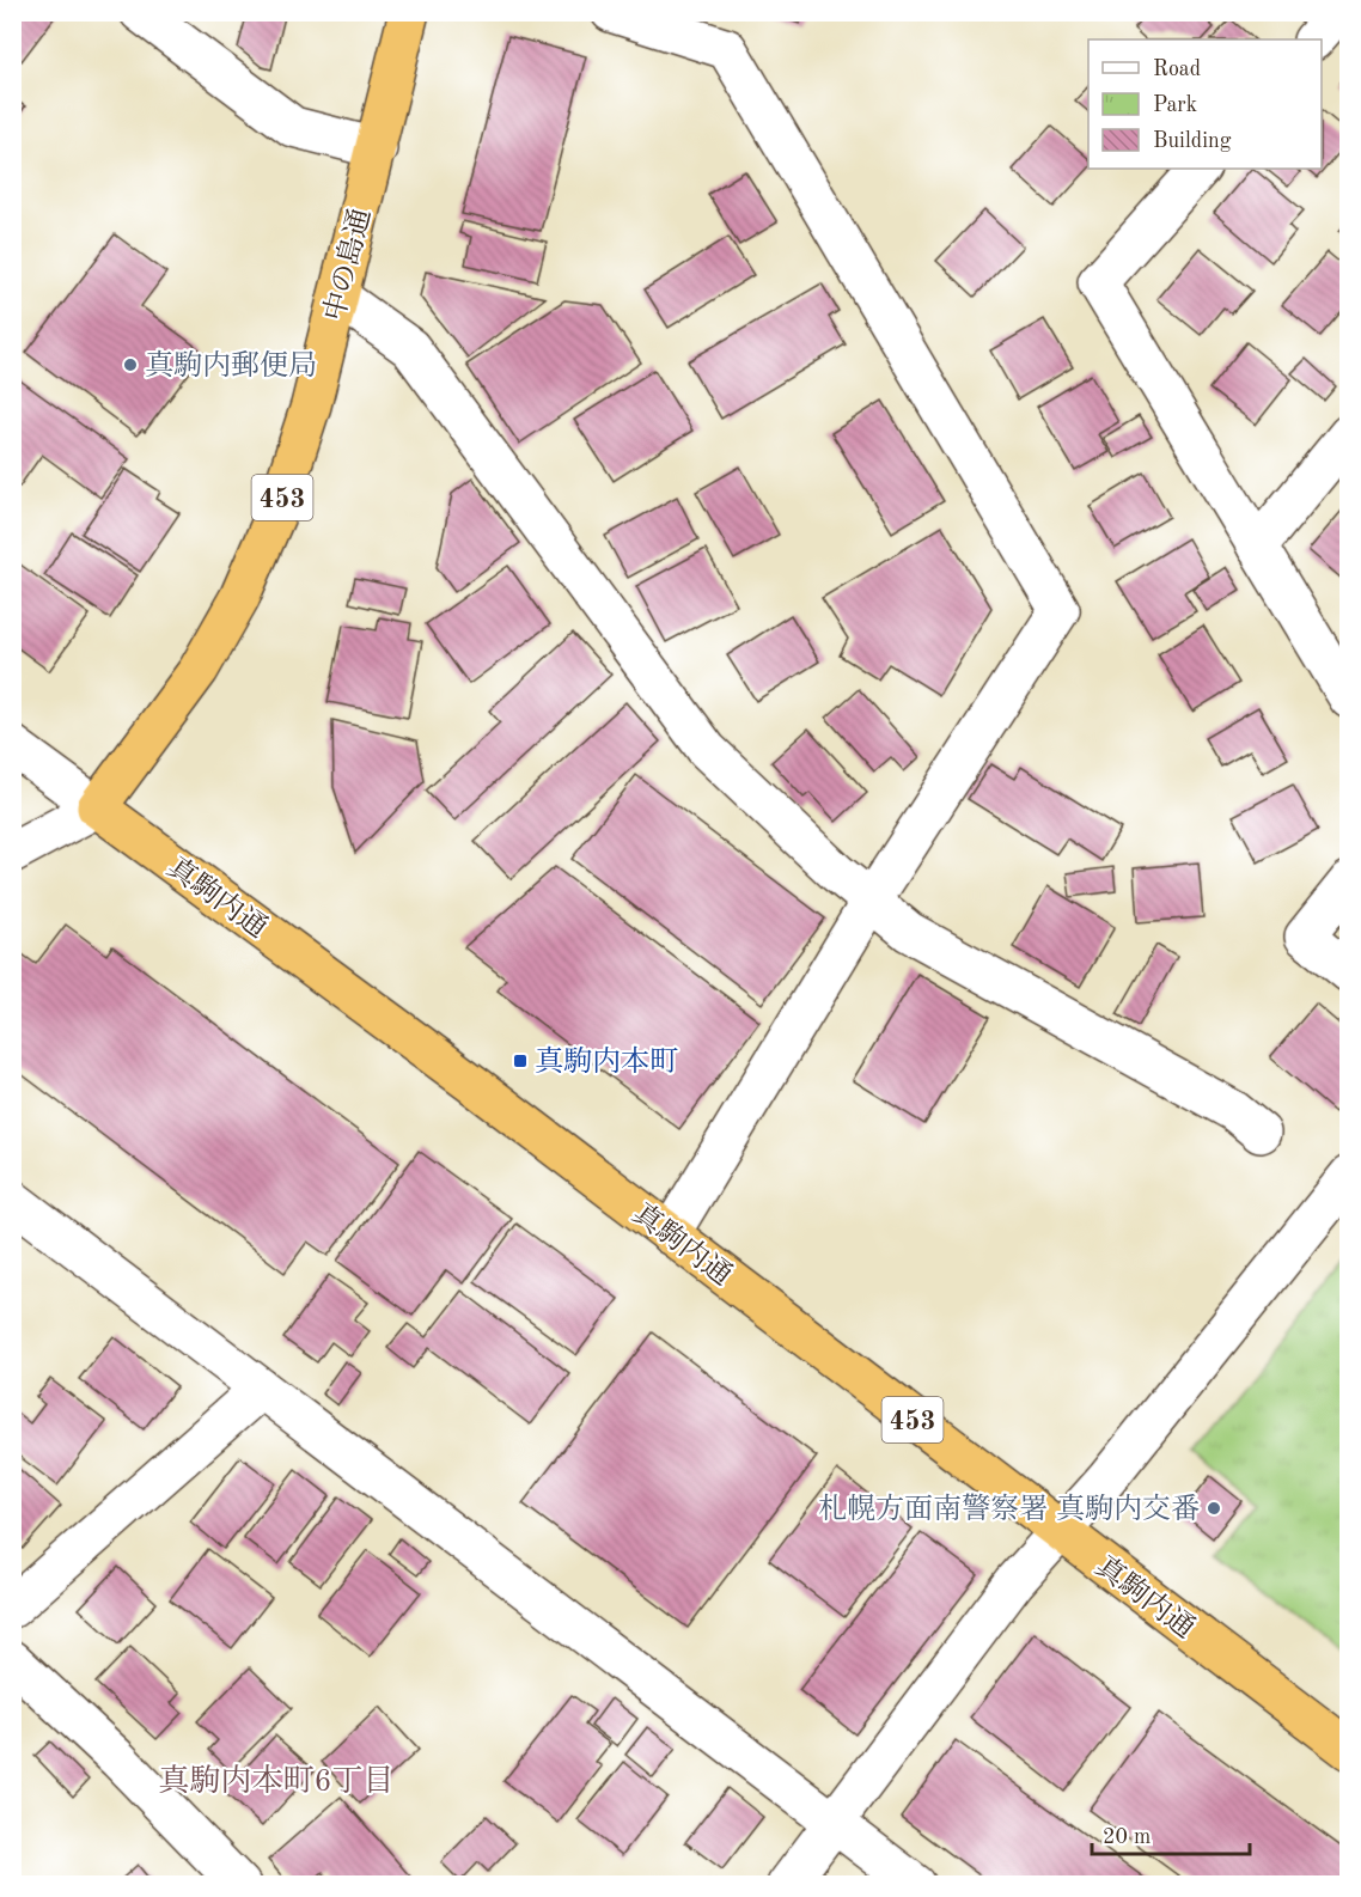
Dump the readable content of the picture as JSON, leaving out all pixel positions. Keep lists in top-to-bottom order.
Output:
{
  "streets": {
    "highway": ["中の島通", "453", "真駒内通"]
  },
  "crossings": [
    ["中の島通", "真駒内通"]
  ],
  "districts": ["真駒内本町6丁目"],
  "places": {
    "other": ["真駒内郵便局", "札幌方面南警察署 真駒内交番"],
    "transit": ["真駒内本町"]
  },
  "legend": ["Road", "Park", "Building"],
  "scale_bar": "20 m"
}
